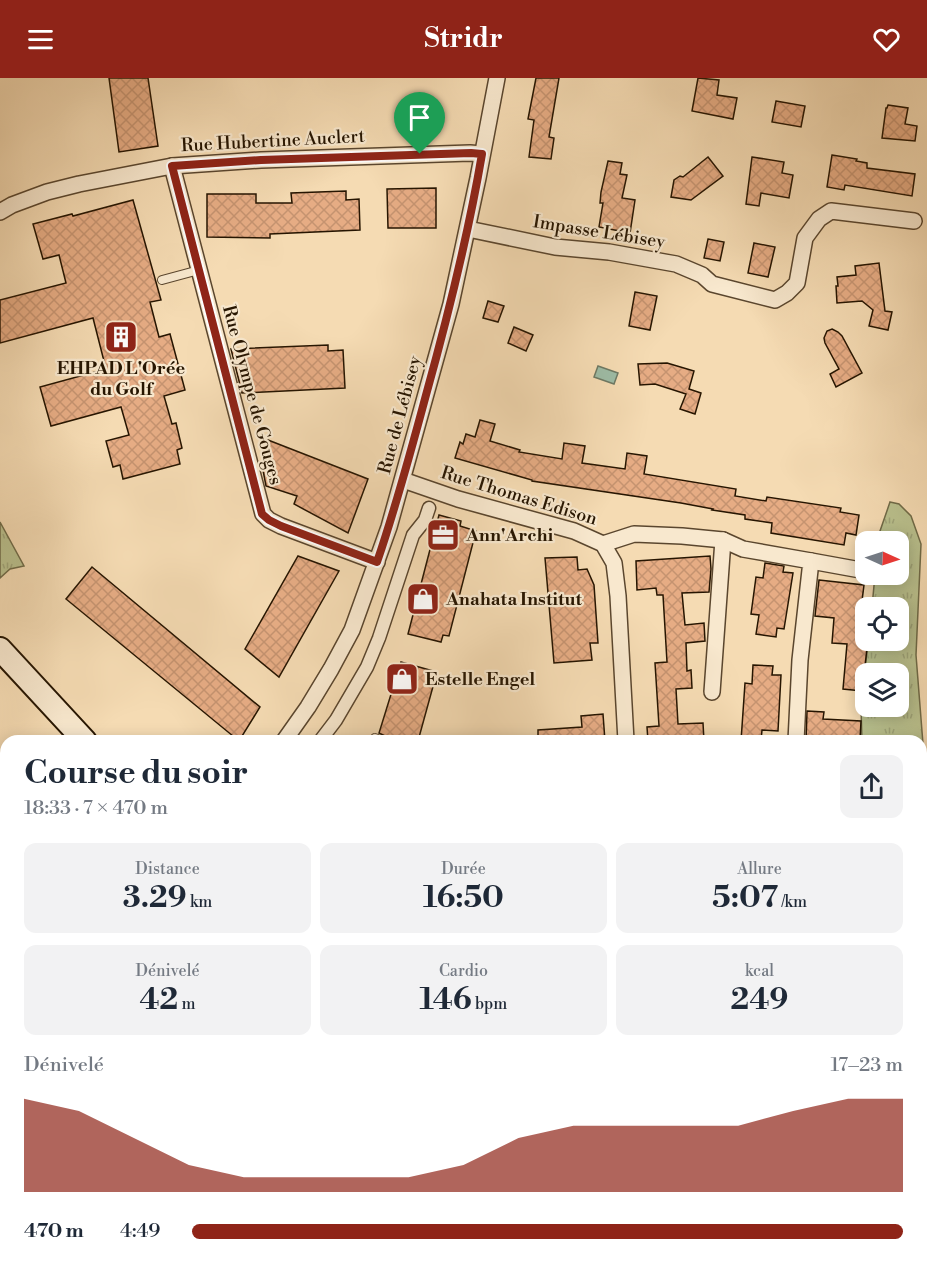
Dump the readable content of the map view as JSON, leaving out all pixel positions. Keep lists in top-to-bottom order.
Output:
{
  "streets": {
    "street": [
      "Rue Hubertine Auclert",
      "Impasse Lébisey",
      "Rue Olympe de Gouges",
      "Rue de Lébisey",
      "Rue Thomas Edison"
    ]
  },
  "crossings": [
    ["Rue Hubertine Auclert", "Rue Olympe de Gouges"],
    ["Rue Hubertine Auclert", "Rue de Lébisey"],
    ["Impasse Lébisey", "Rue de Lébisey"],
    ["Rue Olympe de Gouges", "Rue de Lébisey"],
    ["Rue de Lébisey", "Rue Thomas Edison"]
  ],
  "places": {
    "building": ["EHPAD L'Orée du Golf"],
    "office": ["Ann'Archi"],
    "shop": ["Anahata Institut", "Estelle Engel"]
  },
  "north": "right",
  "page": {
    "header": "Stridr",
    "heading": ["Course du soir", "18:33 · 7 × 470 m"],
    "stats": [
      ["Distance", "3.29 km"],
      ["Durée", "16:50"],
      ["Allure", "5:07 /km"],
      ["Dénivelé", "42 m"],
      ["Cardio", "146 bpm"],
      ["kcal", "249"]
    ],
    "chart": ["Dénivelé", "17–23 m"],
    "list": [
      {
        "name": "470 m",
        "note": "4:49"
      }
    ]
  }
}
